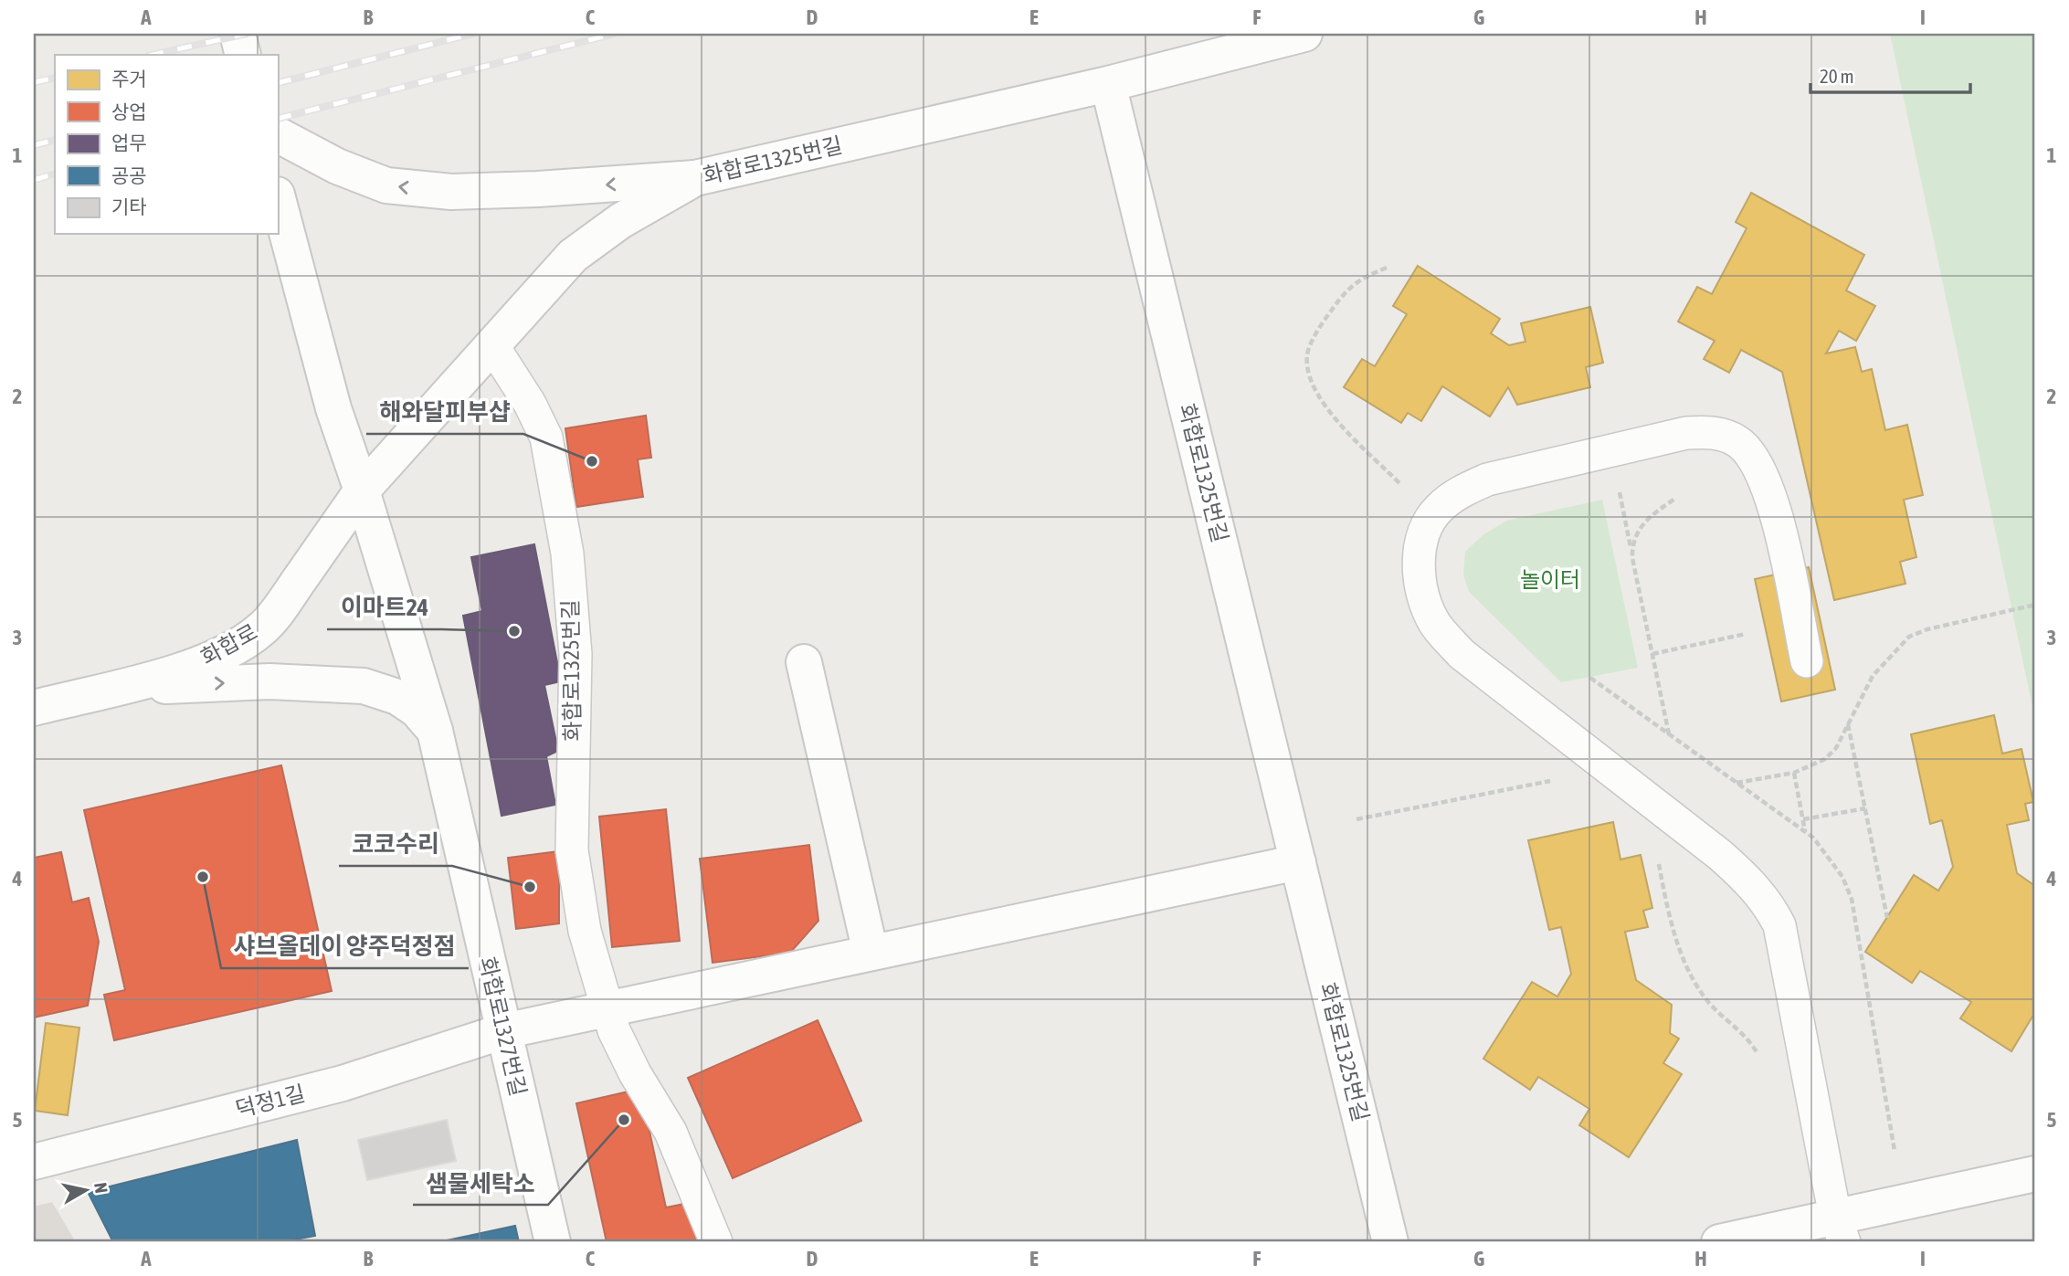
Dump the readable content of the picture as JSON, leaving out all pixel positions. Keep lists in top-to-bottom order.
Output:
{
  "streets": {
    "street": [
      "화합로1325번길",
      "화합로",
      "화합로1327번길",
      "덕정1길"
    ]
  },
  "crossings": [
    ["화합로1325번길", "화합로"],
    ["화합로1325번길", "화합로1327번길"],
    ["화합로", "화합로1327번길"],
    ["화합로1327번길", "덕정1길"]
  ],
  "parks": ["놀이터"],
  "places": [
    "해와달피부샵",
    "이마트24",
    "샤브올데이 양주덕정점",
    "코코수리",
    "샘물세탁소"
  ],
  "legend": [
    "주거",
    "상업",
    "업무",
    "공공",
    "기타"
  ],
  "scale_bar": "20 m",
  "north": "right",
  "grid": {
    "columns": [
      "A",
      "B",
      "C",
      "D",
      "E",
      "F",
      "G",
      "H",
      "I"
    ],
    "rows": [
      "1",
      "2",
      "3",
      "4",
      "5"
    ]
  }
}
